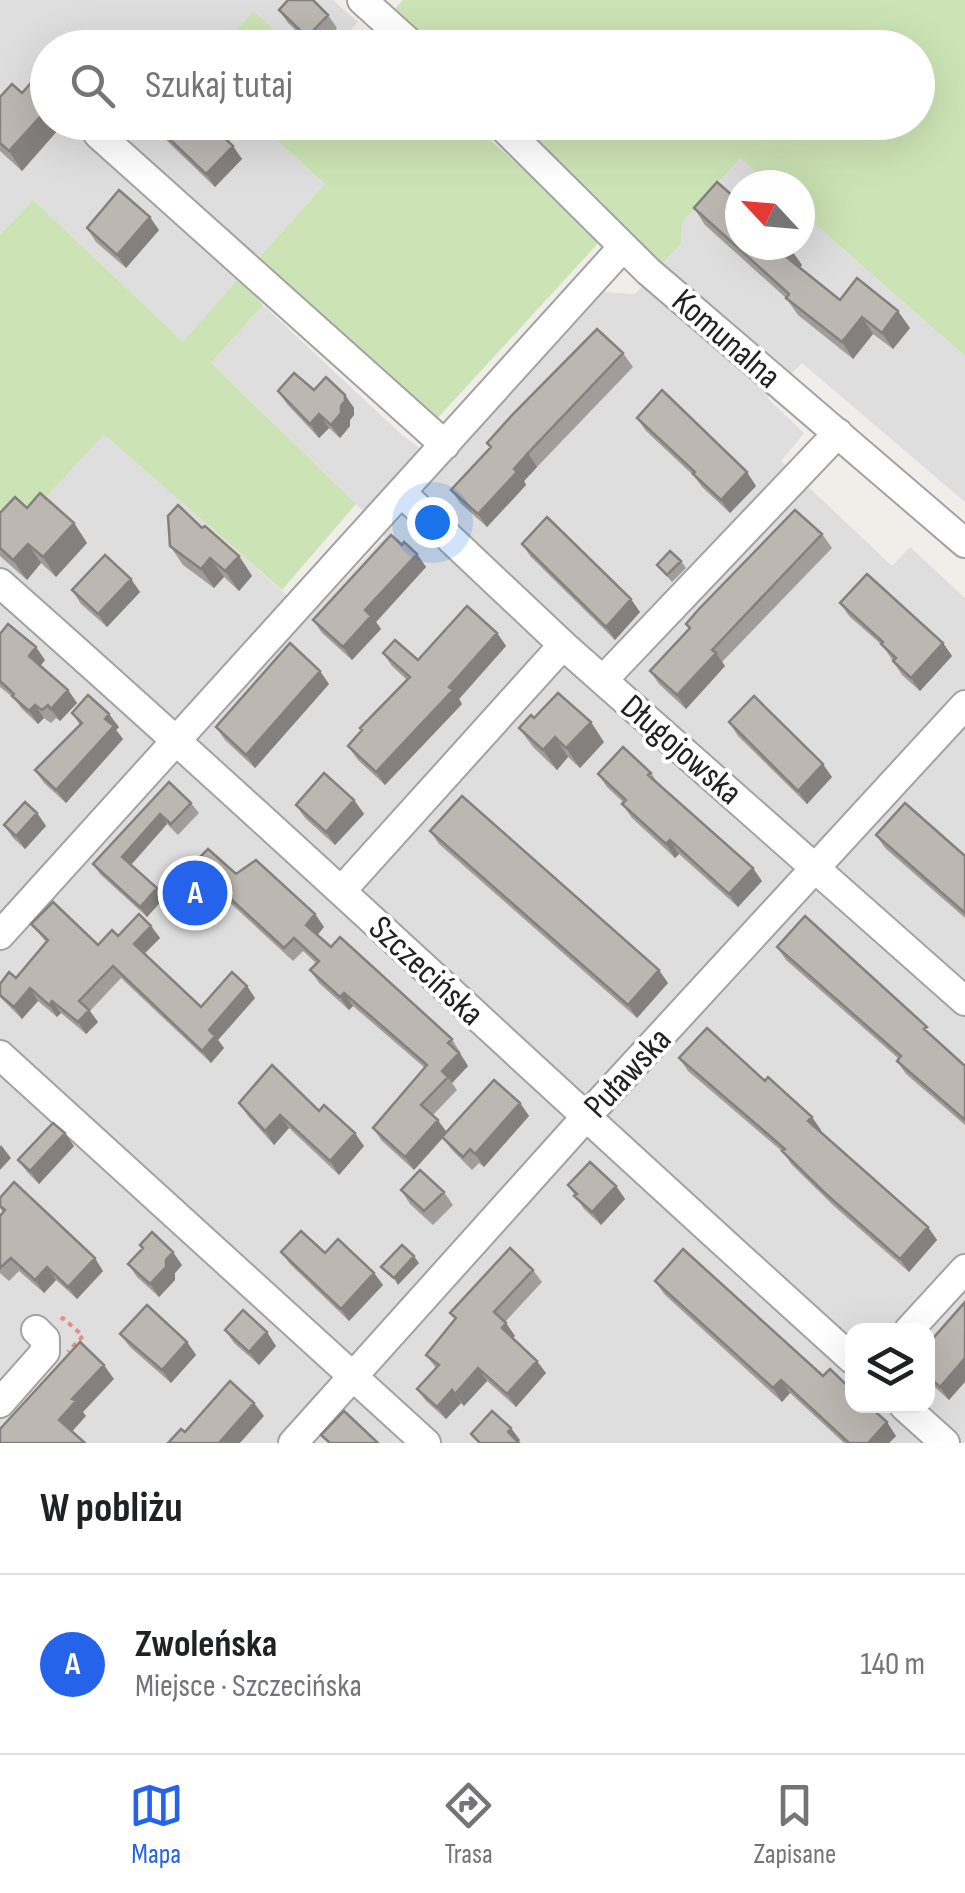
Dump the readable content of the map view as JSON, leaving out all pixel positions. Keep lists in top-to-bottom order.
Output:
{
  "streets": {
    "street": [
      "Komunalna",
      "Długojowska",
      "Szczecińska",
      "Puławska"
    ]
  },
  "crossings": [
    ["Długojowska", "Puławska"],
    ["Szczecińska", "Puławska"]
  ],
  "north": "top left",
  "page": {
    "search": "Szukaj tutaj",
    "pins": "A",
    "heading": "W pobliżu",
    "list": [
      {
        "mark": "A",
        "name": "Zwoleńska",
        "note": "Miejsce · Szczecińska",
        "value": "140 m"
      }
    ],
    "nav": ["Mapa", "Trasa", "Zapisane"]
  }
}
